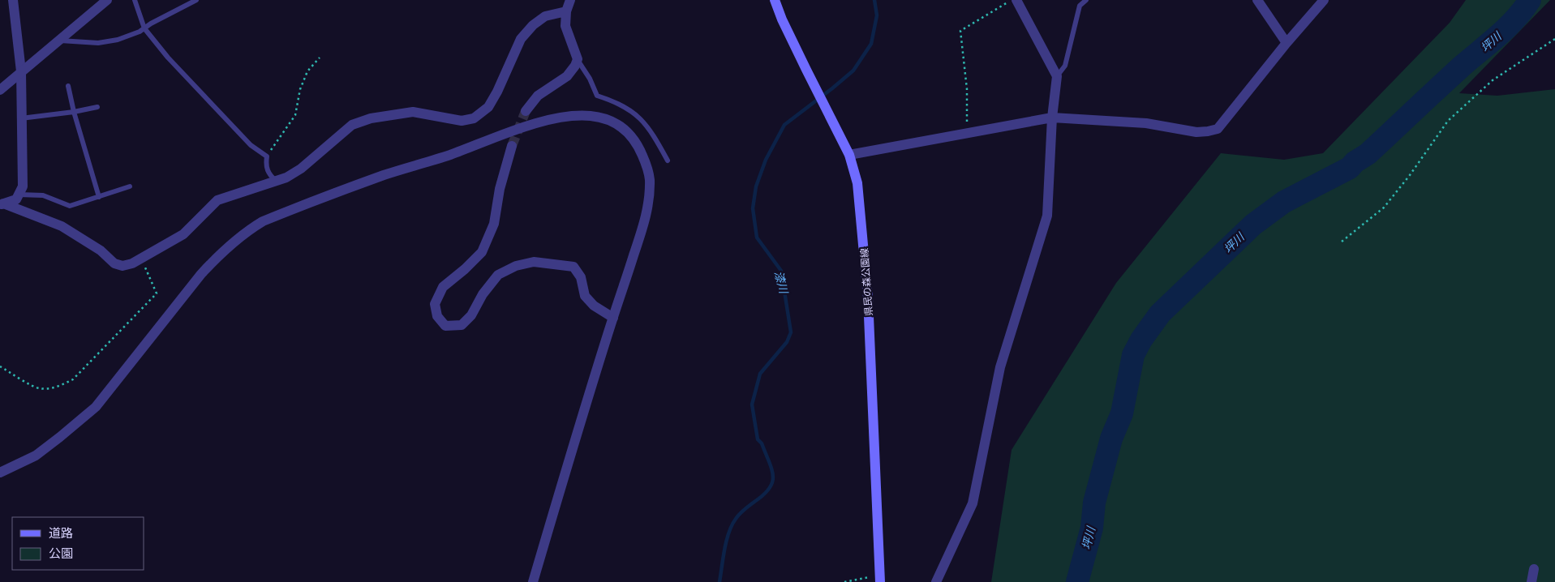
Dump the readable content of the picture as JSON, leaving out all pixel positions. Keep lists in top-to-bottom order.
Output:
{
  "streets": {
    "main road": ["県民の森公園線"]
  },
  "water": ["坪川", "漆川"],
  "legend": ["道路", "公園"]
}
